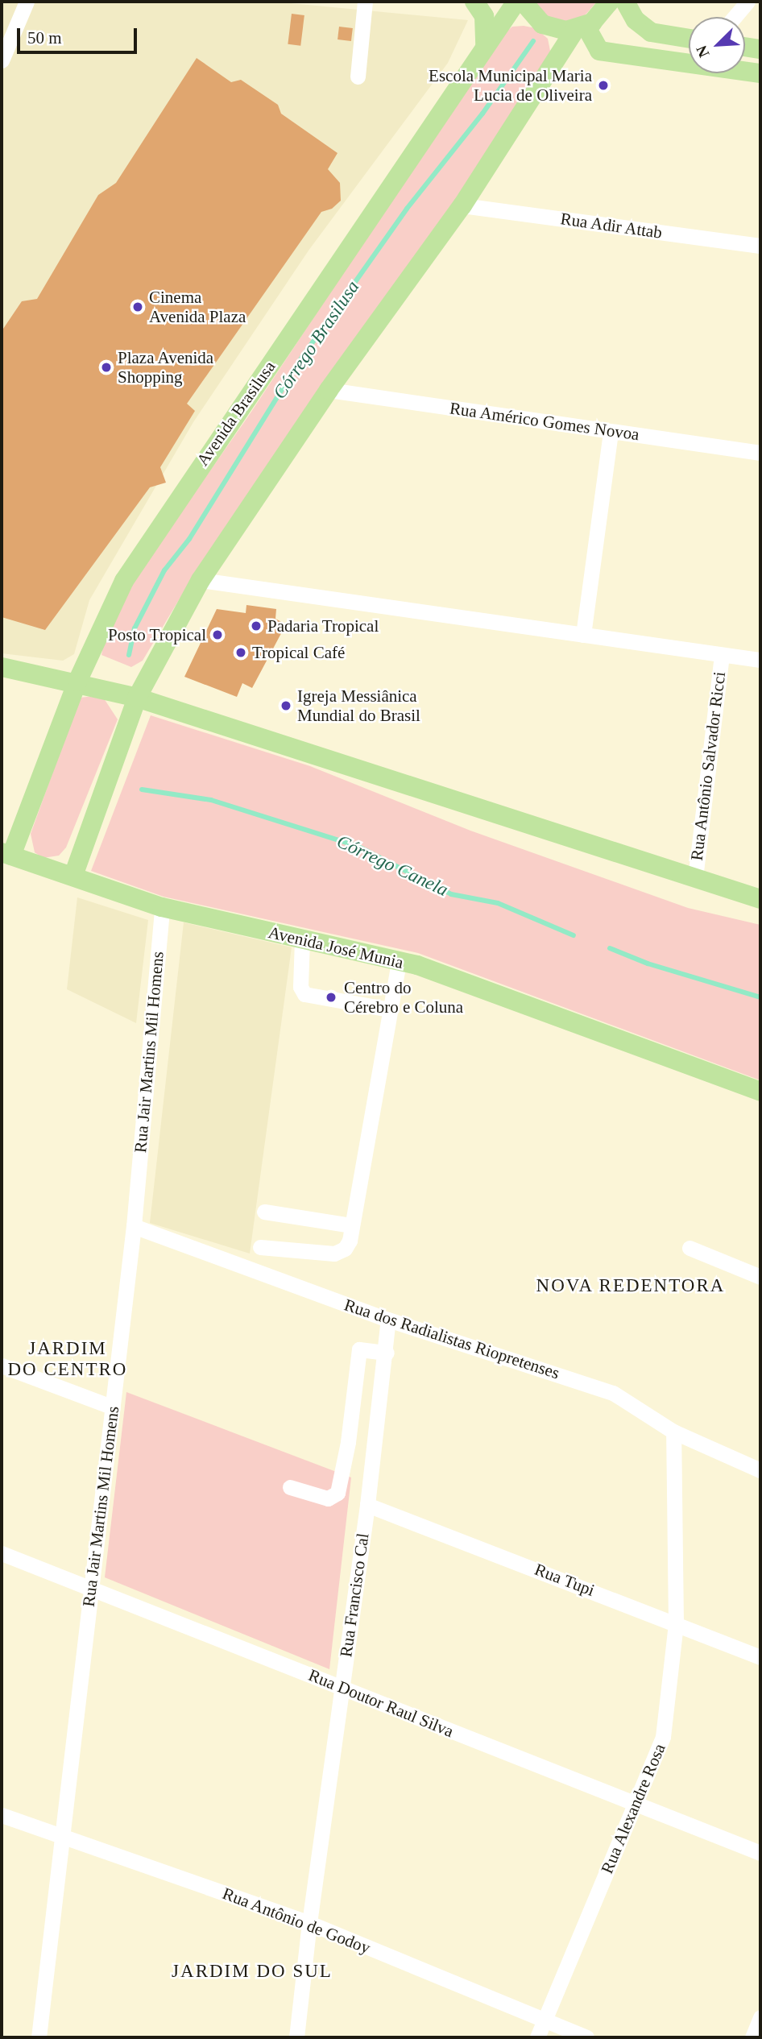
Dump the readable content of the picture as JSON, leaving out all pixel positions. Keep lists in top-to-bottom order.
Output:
{
  "streets": {
    "main road": ["Avenida Brasilusa", "Avenida José Munia"],
    "street": [
      "Rua Adir Attab",
      "Rua Américo Gomes Novoa",
      "Rua Antônio Salvador Ricci",
      "Rua Jair Martins Mil Homens",
      "Rua dos Radialistas Riopretenses",
      "Rua Tupi",
      "Rua Francisco Cal",
      "Rua Doutor Raul Silva",
      "Rua Alexandre Rosa",
      "Rua Antônio de Godoy"
    ]
  },
  "crossings": [
    ["Avenida Brasilusa", "Avenida José Munia"],
    ["Avenida José Munia", "Rua Jair Martins Mil Homens"],
    ["Rua Jair Martins Mil Homens", "Rua dos Radialistas Riopretenses"],
    ["Rua Jair Martins Mil Homens", "Rua Doutor Raul Silva"],
    ["Rua Jair Martins Mil Homens", "Rua Antônio de Godoy"],
    ["Rua dos Radialistas Riopretenses", "Rua Francisco Cal"],
    ["Rua dos Radialistas Riopretenses", "Rua Alexandre Rosa"],
    ["Rua Tupi", "Rua Francisco Cal"],
    ["Rua Tupi", "Rua Alexandre Rosa"],
    ["Rua Francisco Cal", "Rua Doutor Raul Silva"],
    ["Rua Francisco Cal", "Rua Antônio de Godoy"],
    ["Rua Doutor Raul Silva", "Rua Alexandre Rosa"],
    ["Rua Alexandre Rosa", "Rua Antônio de Godoy"]
  ],
  "districts": ["NOVA REDENTORA", "JARDIM DO CENTRO", "JARDIM DO SUL"],
  "water": ["Córrego Brasilusa", "Córrego Canela"],
  "places": [
    "Escola Municipal Maria Lucia de Oliveira",
    "Cinema Avenida Plaza",
    "Plaza Avenida Shopping",
    "Padaria Tropical",
    "Posto Tropical",
    "Tropical Café",
    "Igreja Messiânica Mundial do Brasil",
    "Centro do Cérebro e Coluna"
  ],
  "scale_bar": "50 m",
  "north": "bottom left"
}
